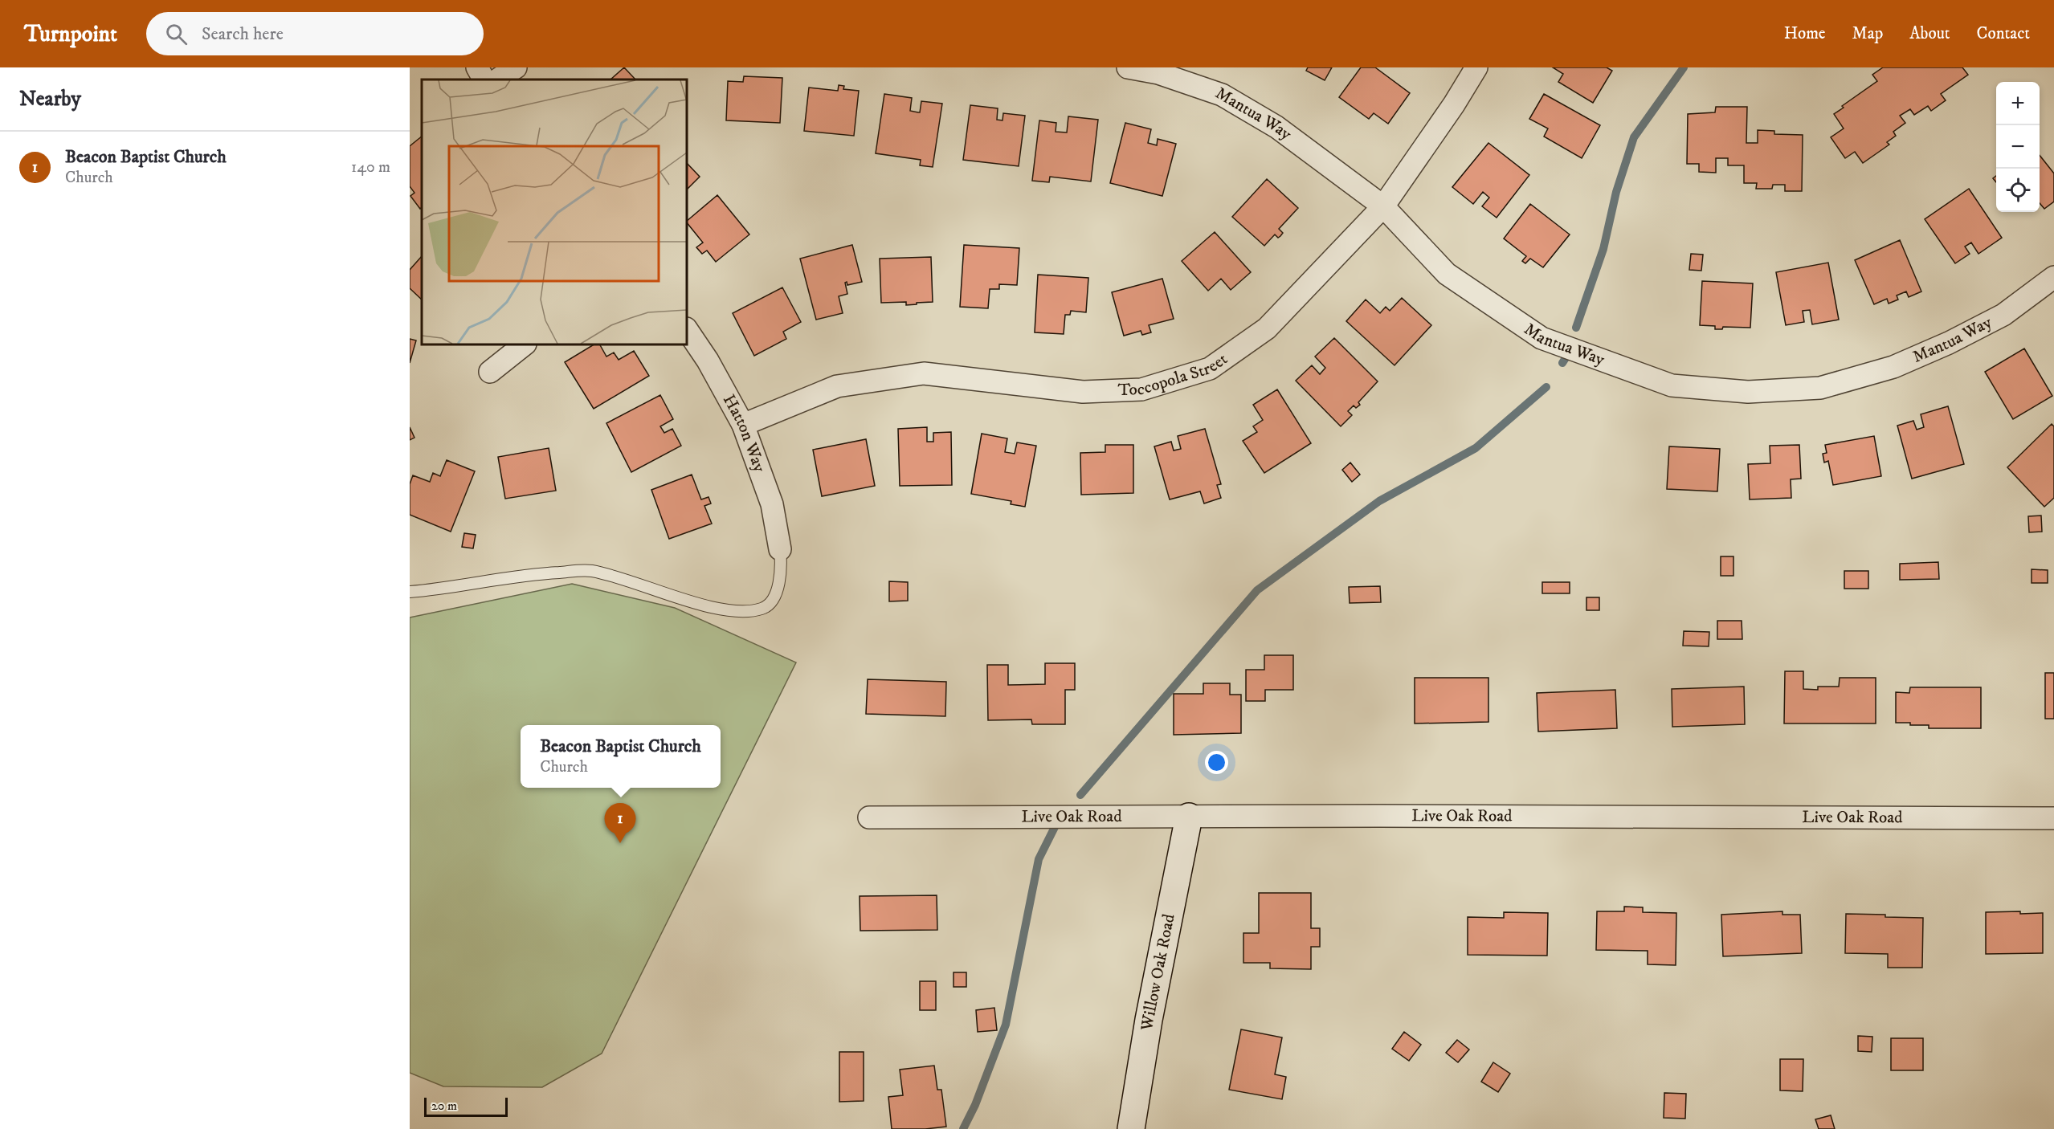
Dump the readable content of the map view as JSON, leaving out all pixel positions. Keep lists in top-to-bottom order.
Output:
{
  "streets": {
    "street": [
      "Mantua Way",
      "Toccopola Street",
      "Hatton Way",
      "Live Oak Road",
      "Willow Oak Road"
    ]
  },
  "crossings": [
    ["Mantua Way", "Toccopola Street"],
    ["Toccopola Street", "Hatton Way"],
    ["Live Oak Road", "Willow Oak Road"]
  ],
  "scale_bar": "20 m",
  "page": {
    "header": "Turnpoint",
    "search": "Search here",
    "nav": [
      "Home",
      "Map",
      "About",
      "Contact"
    ],
    "heading": "Nearby",
    "map_buttons": ["+", "−"],
    "list": [
      {
        "mark": "1",
        "name": "Beacon Baptist Church",
        "note": "Church",
        "value": "140 m"
      }
    ],
    "popup": ["Beacon Baptist Church", "Church"],
    "pins": "1",
    "scale": "20 m"
  }
}
